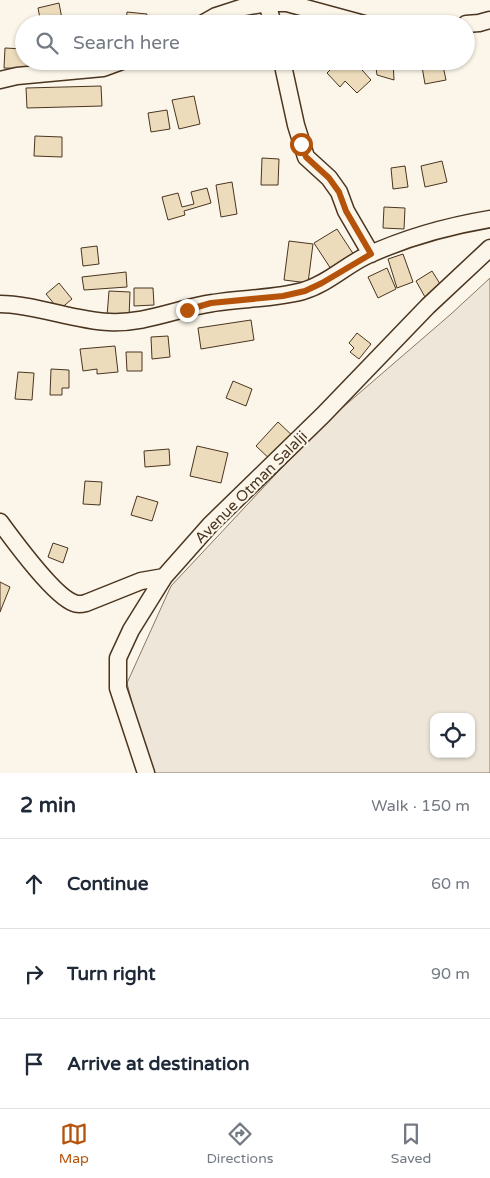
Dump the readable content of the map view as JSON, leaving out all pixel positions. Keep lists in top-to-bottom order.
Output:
{
  "streets": {
    "street": ["Avenue Otman Salalji"]
  },
  "page": {
    "search": "Search here",
    "heading": ["2 min", "Walk · 150 m"],
    "list": [
      ["Continue", "60 m"],
      ["Turn right", "90 m"],
      "Arrive at destination"
    ],
    "nav": ["Map", "Directions", "Saved"]
  }
}
